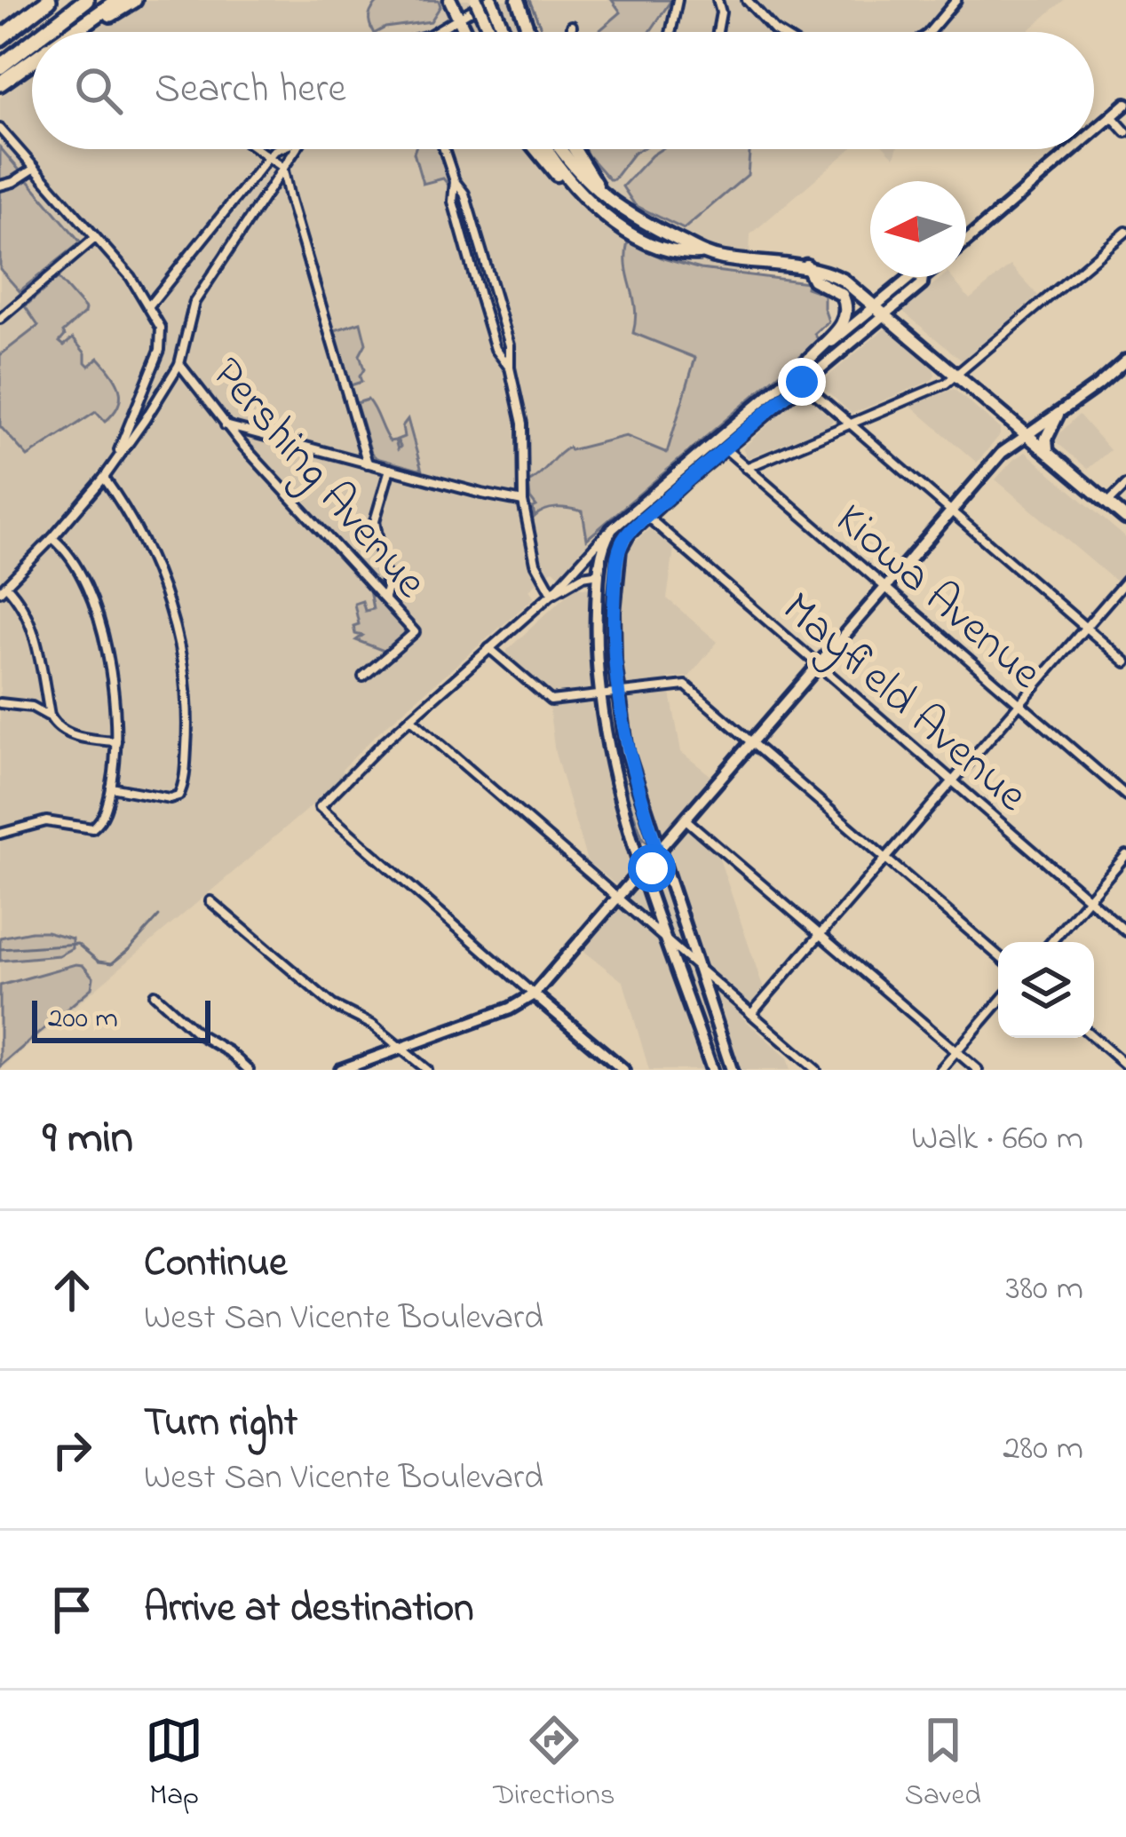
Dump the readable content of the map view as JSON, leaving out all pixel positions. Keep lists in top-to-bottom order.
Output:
{
  "streets": {
    "street": ["Pershing Avenue", "Kiowa Avenue", "Mayfield Avenue"]
  },
  "scale_bar": "200 m",
  "north": "left",
  "page": {
    "search": "Search here",
    "scale": "200 m",
    "heading": ["9 min", "Walk · 660 m"],
    "list": [
      ["Continue", "West San Vicente Boulevard", "380 m"],
      ["Turn right", "West San Vicente Boulevard", "280 m"],
      "Arrive at destination"
    ],
    "nav": ["Map", "Directions", "Saved"]
  }
}
